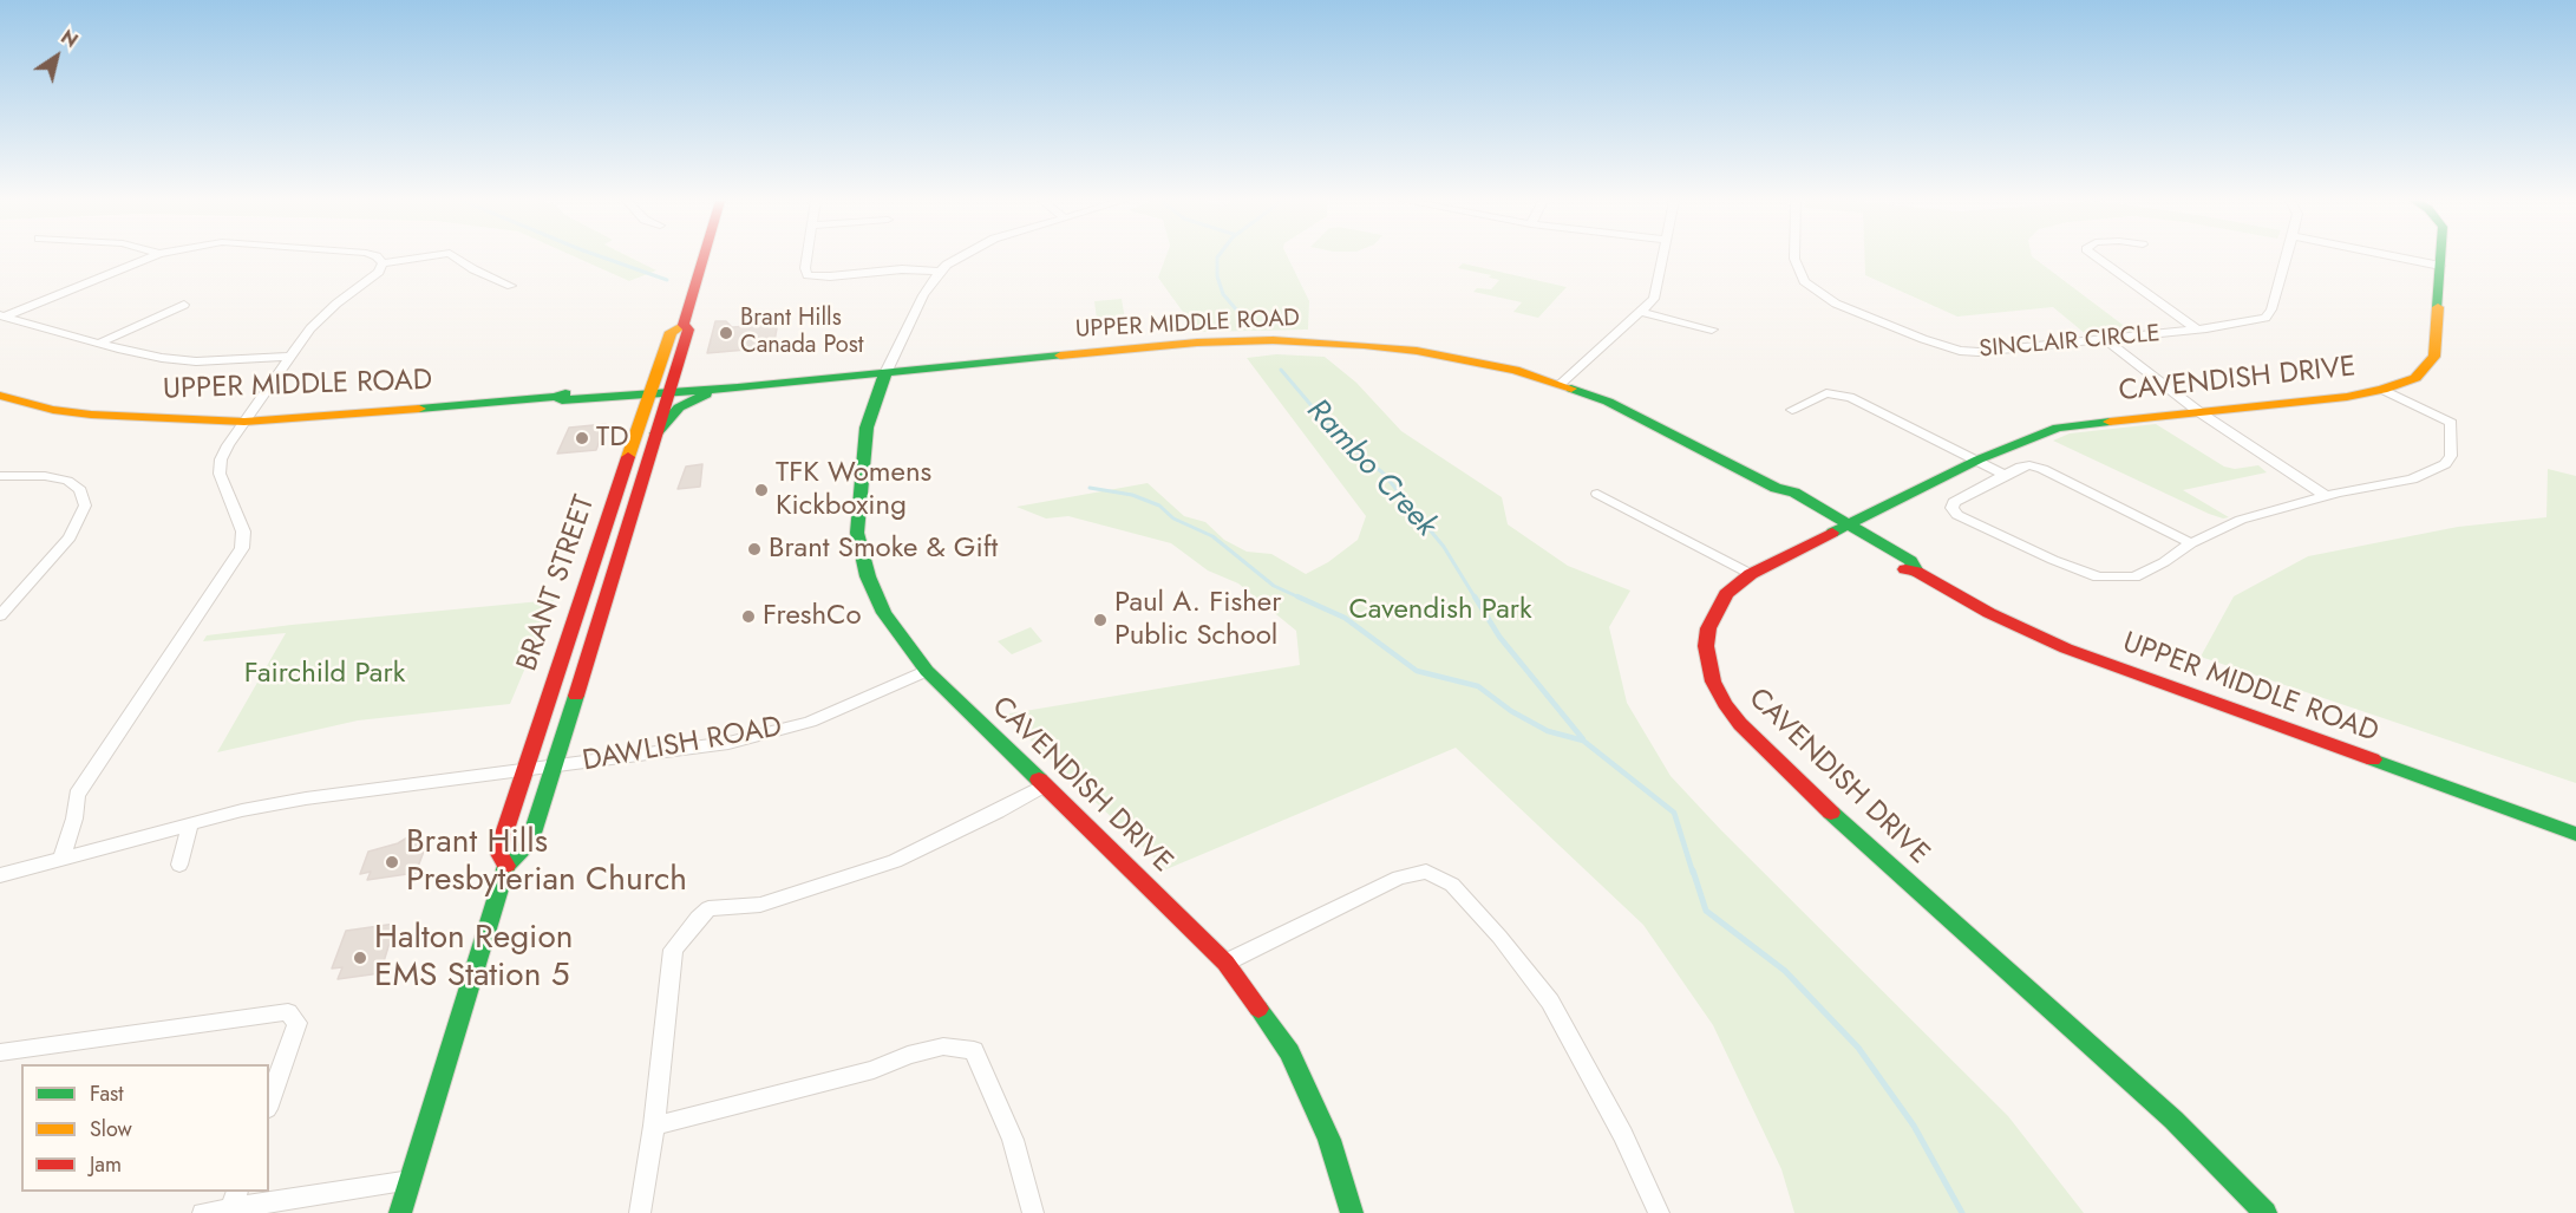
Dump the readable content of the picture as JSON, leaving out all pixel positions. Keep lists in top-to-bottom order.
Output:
{
  "streets": {
    "main road": ["UPPER MIDDLE ROAD", "CAVENDISH DRIVE", "BRANT STREET"],
    "street": ["SINCLAIR CIRCLE", "DAWLISH ROAD"]
  },
  "crossings": [
    ["UPPER MIDDLE ROAD", "CAVENDISH DRIVE"],
    ["UPPER MIDDLE ROAD", "BRANT STREET"],
    ["CAVENDISH DRIVE", "DAWLISH ROAD"],
    ["BRANT STREET", "DAWLISH ROAD"]
  ],
  "water": ["Rambo Creek"],
  "parks": ["Cavendish Park", "Fairchild Park"],
  "places": [
    "Brant Hills Canada Post",
    "TD",
    "TFK Womens Kickboxing",
    "Brant Smoke & Gift",
    "FreshCo",
    "Paul A. Fisher Public School",
    "Brant Hills Presbyterian Church",
    "Halton Region EMS Station 5"
  ],
  "legend": ["Fast", "Slow", "Jam"],
  "north": "top right"
}
